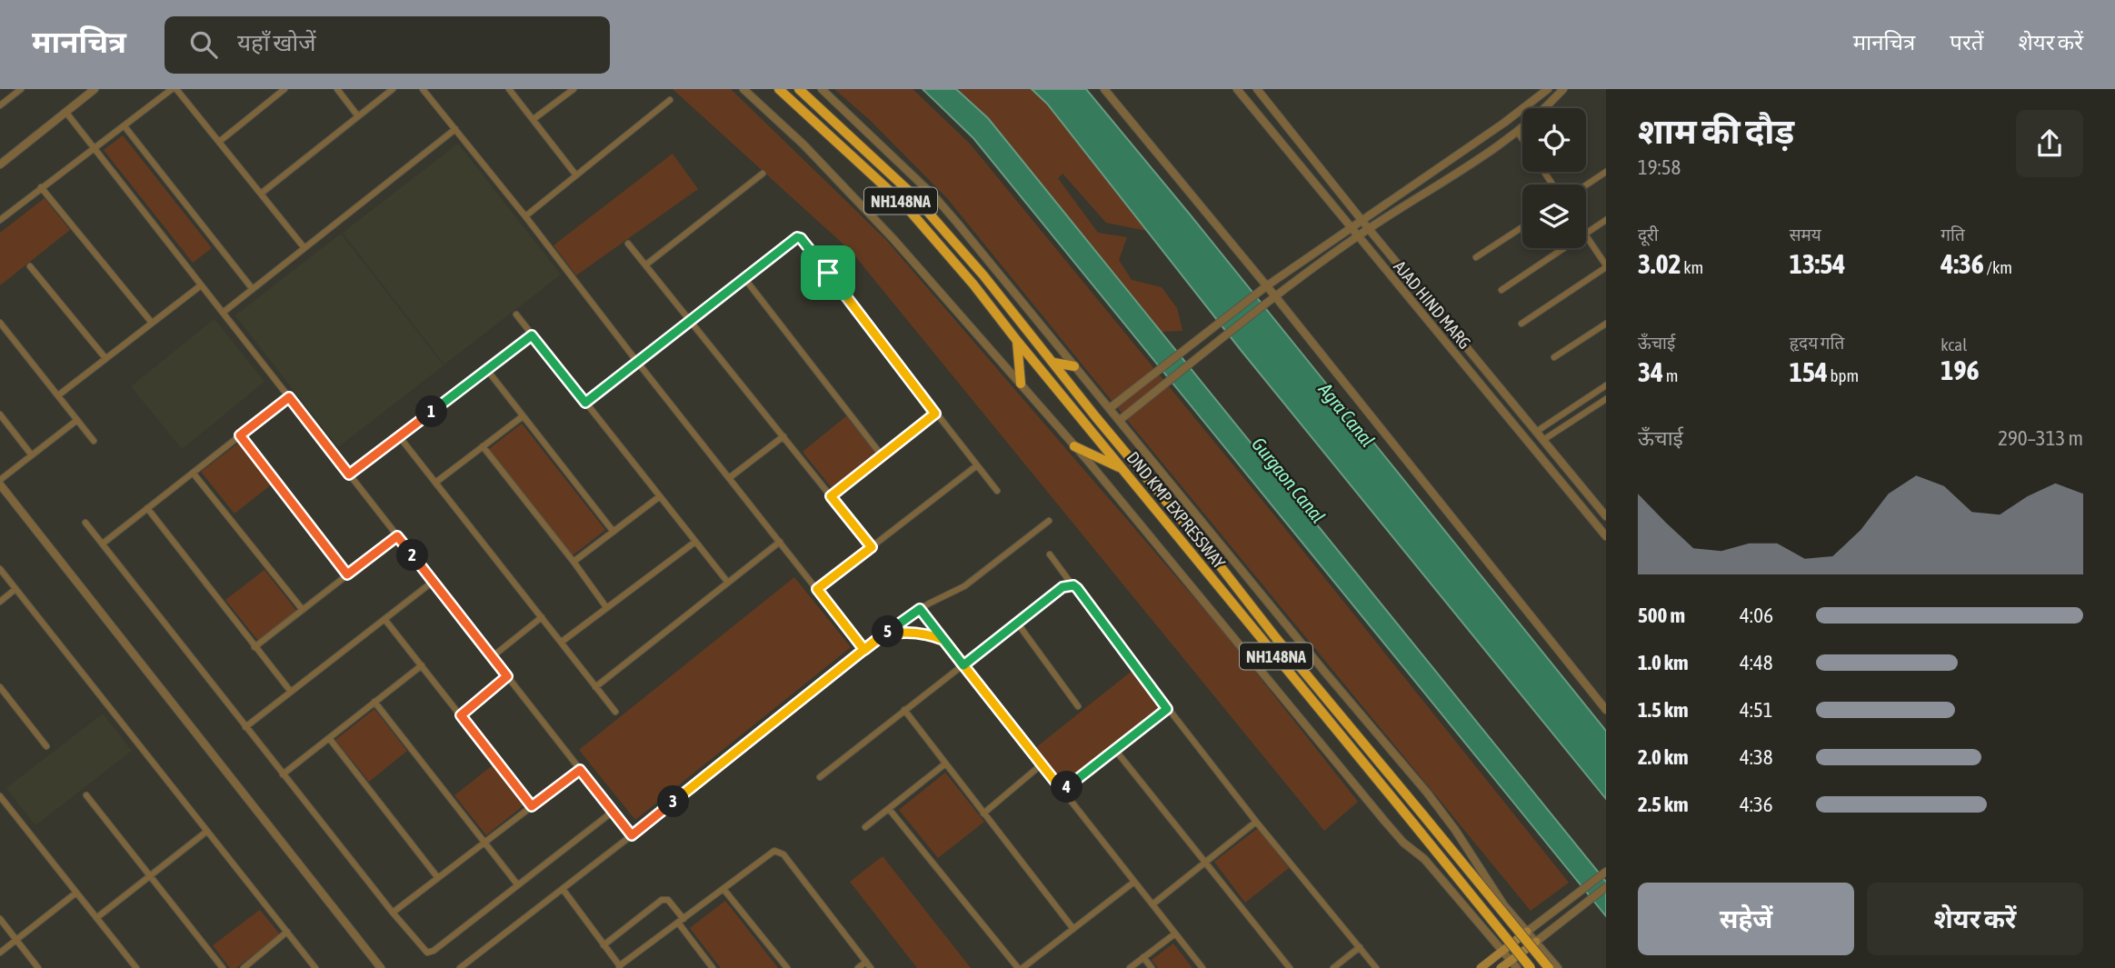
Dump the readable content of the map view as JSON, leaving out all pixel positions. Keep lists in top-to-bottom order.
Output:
{
  "streets": {
    "highway": ["NH148NA", "DND KMP EXPRESSWAY"],
    "street": ["AJAD HIND MARG"]
  },
  "water": ["Agra Canal", "Gurgaon Canal"],
  "page": {
    "header": "मानचित्र",
    "search": "यहाँ खोजें",
    "nav": ["मानचित्र", "परतें", "शेयर करें"],
    "heading": ["शाम की दौड़", "19:58"],
    "stats": [
      ["दूरी", "3.02 km"],
      ["समय", "13:54"],
      ["गति", "4:36 /km"],
      ["ऊँचाई", "34 m"],
      ["हृदय गति", "154 bpm"],
      ["kcal", "196"]
    ],
    "pins": [
      "1",
      "2",
      "5",
      "4",
      "3"
    ],
    "chart": ["ऊँचाई", "290–313 m"],
    "list": [
      {
        "name": "500 m",
        "note": "4:06"
      },
      {
        "name": "1.0 km",
        "note": "4:48"
      },
      {
        "name": "1.5 km",
        "note": "4:51"
      },
      {
        "name": "2.0 km",
        "note": "4:38"
      },
      {
        "name": "2.5 km",
        "note": "4:36"
      }
    ],
    "buttons": ["सहेजें", "शेयर करें"]
  }
}
